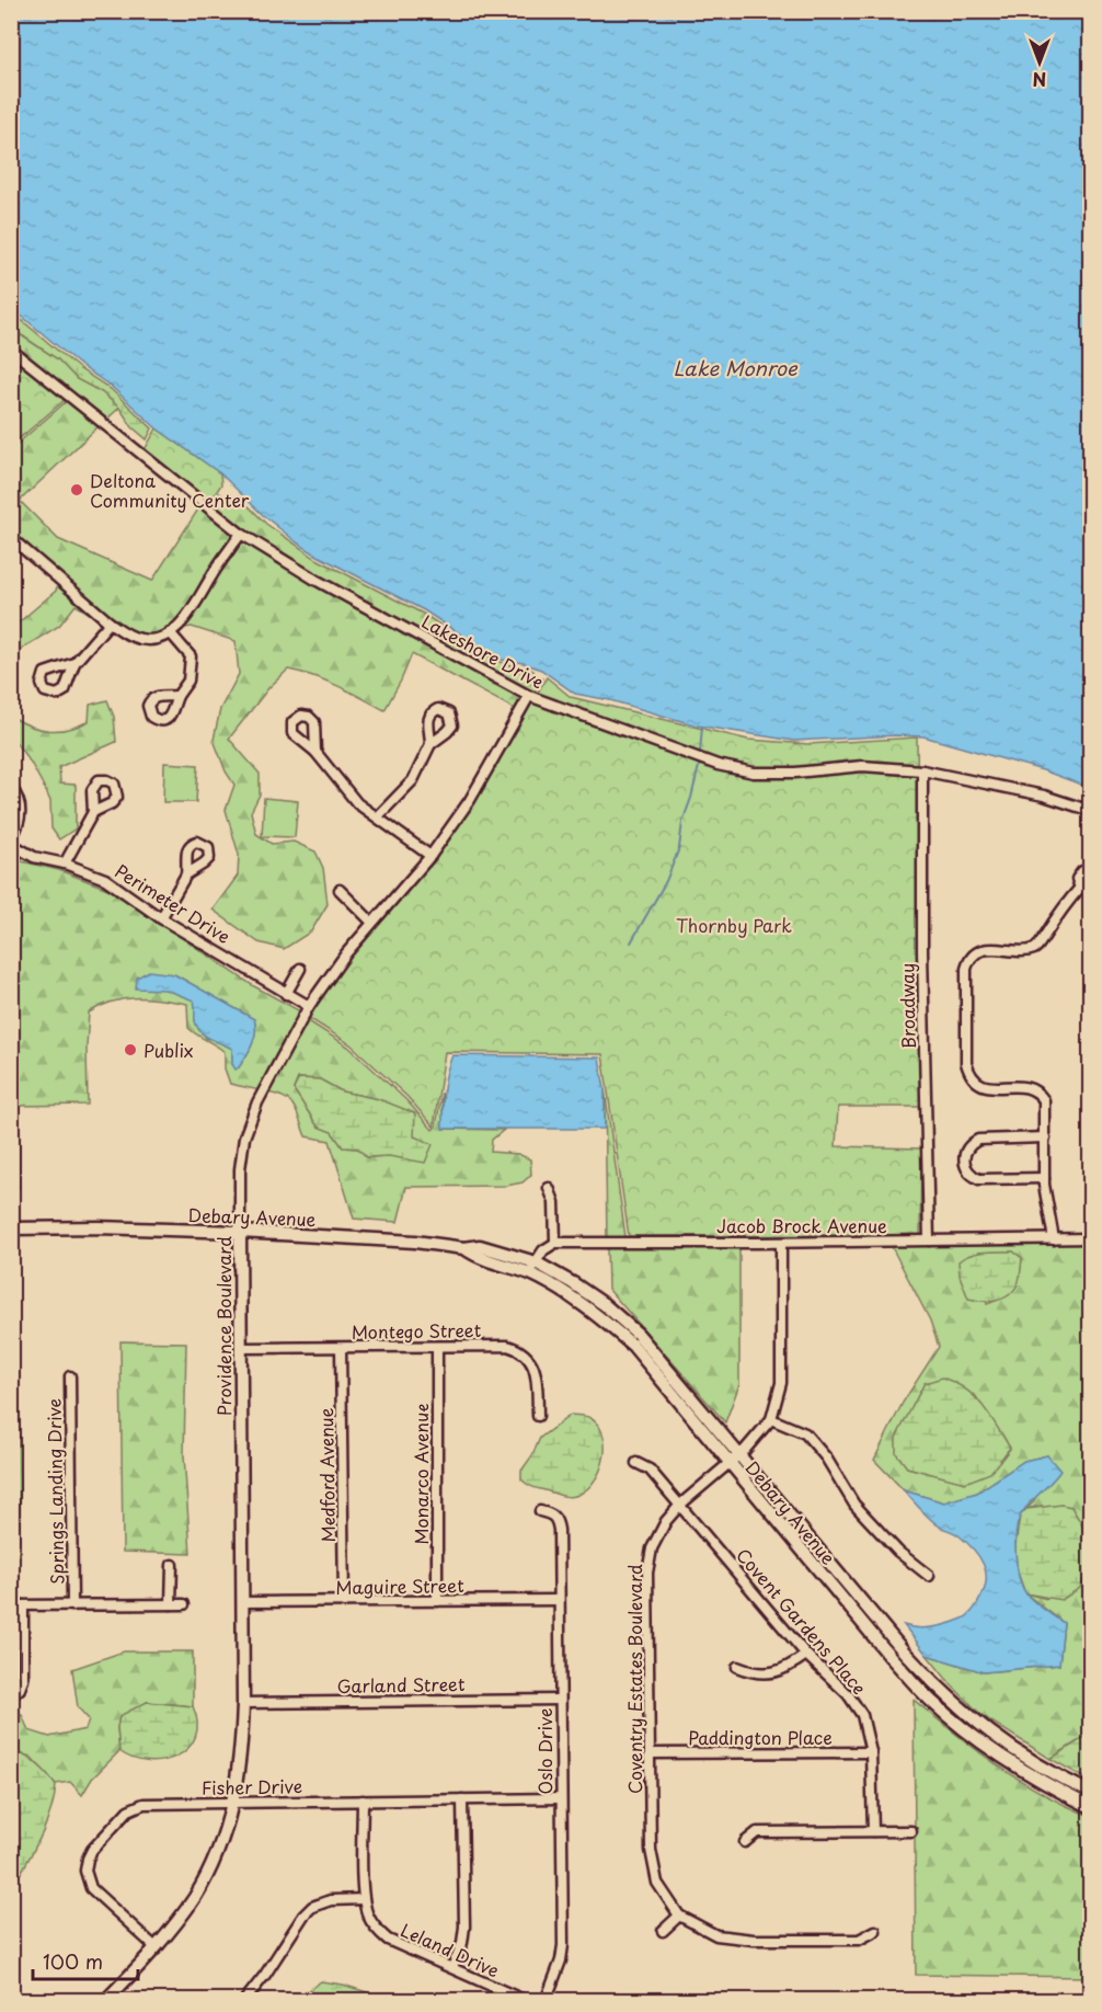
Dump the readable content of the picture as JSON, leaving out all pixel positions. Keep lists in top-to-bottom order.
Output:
{
  "streets": {
    "main road": ["Debary Avenue", "Providence Boulevard"],
    "street": [
      "Lakeshore Drive",
      "Perimeter Drive",
      "Broadway",
      "Jacob Brock Avenue",
      "Montego Street",
      "Monarco Avenue",
      "Medford Avenue",
      "Springs Landing Drive",
      "Maguire Street",
      "Covent Gardens Place",
      "Coventry Estates Boulevard",
      "Garland Street",
      "Paddington Place",
      "Oslo Drive",
      "Fisher Drive",
      "Leland Drive"
    ]
  },
  "crossings": [
    ["Lakeshore Drive", "Broadway"],
    ["Lakeshore Drive", "Providence Boulevard"],
    ["Perimeter Drive", "Providence Boulevard"],
    ["Broadway", "Jacob Brock Avenue"],
    ["Debary Avenue", "Providence Boulevard"],
    ["Debary Avenue", "Coventry Estates Boulevard"],
    ["Jacob Brock Avenue", "Coventry Estates Boulevard"],
    ["Providence Boulevard", "Montego Street"],
    ["Providence Boulevard", "Maguire Street"],
    ["Providence Boulevard", "Garland Street"],
    ["Providence Boulevard", "Fisher Drive"],
    ["Montego Street", "Monarco Avenue"],
    ["Montego Street", "Medford Avenue"],
    ["Monarco Avenue", "Maguire Street"],
    ["Medford Avenue", "Maguire Street"],
    ["Maguire Street", "Oslo Drive"],
    ["Covent Gardens Place", "Coventry Estates Boulevard"],
    ["Covent Gardens Place", "Paddington Place"],
    ["Coventry Estates Boulevard", "Paddington Place"],
    ["Garland Street", "Oslo Drive"],
    ["Oslo Drive", "Fisher Drive"],
    ["Fisher Drive", "Leland Drive"]
  ],
  "water": ["Lake Monroe"],
  "parks": ["Thornby Park"],
  "places": ["Deltona Community Center", "Publix"],
  "scale_bar": "100 m",
  "north": "bottom"
}
